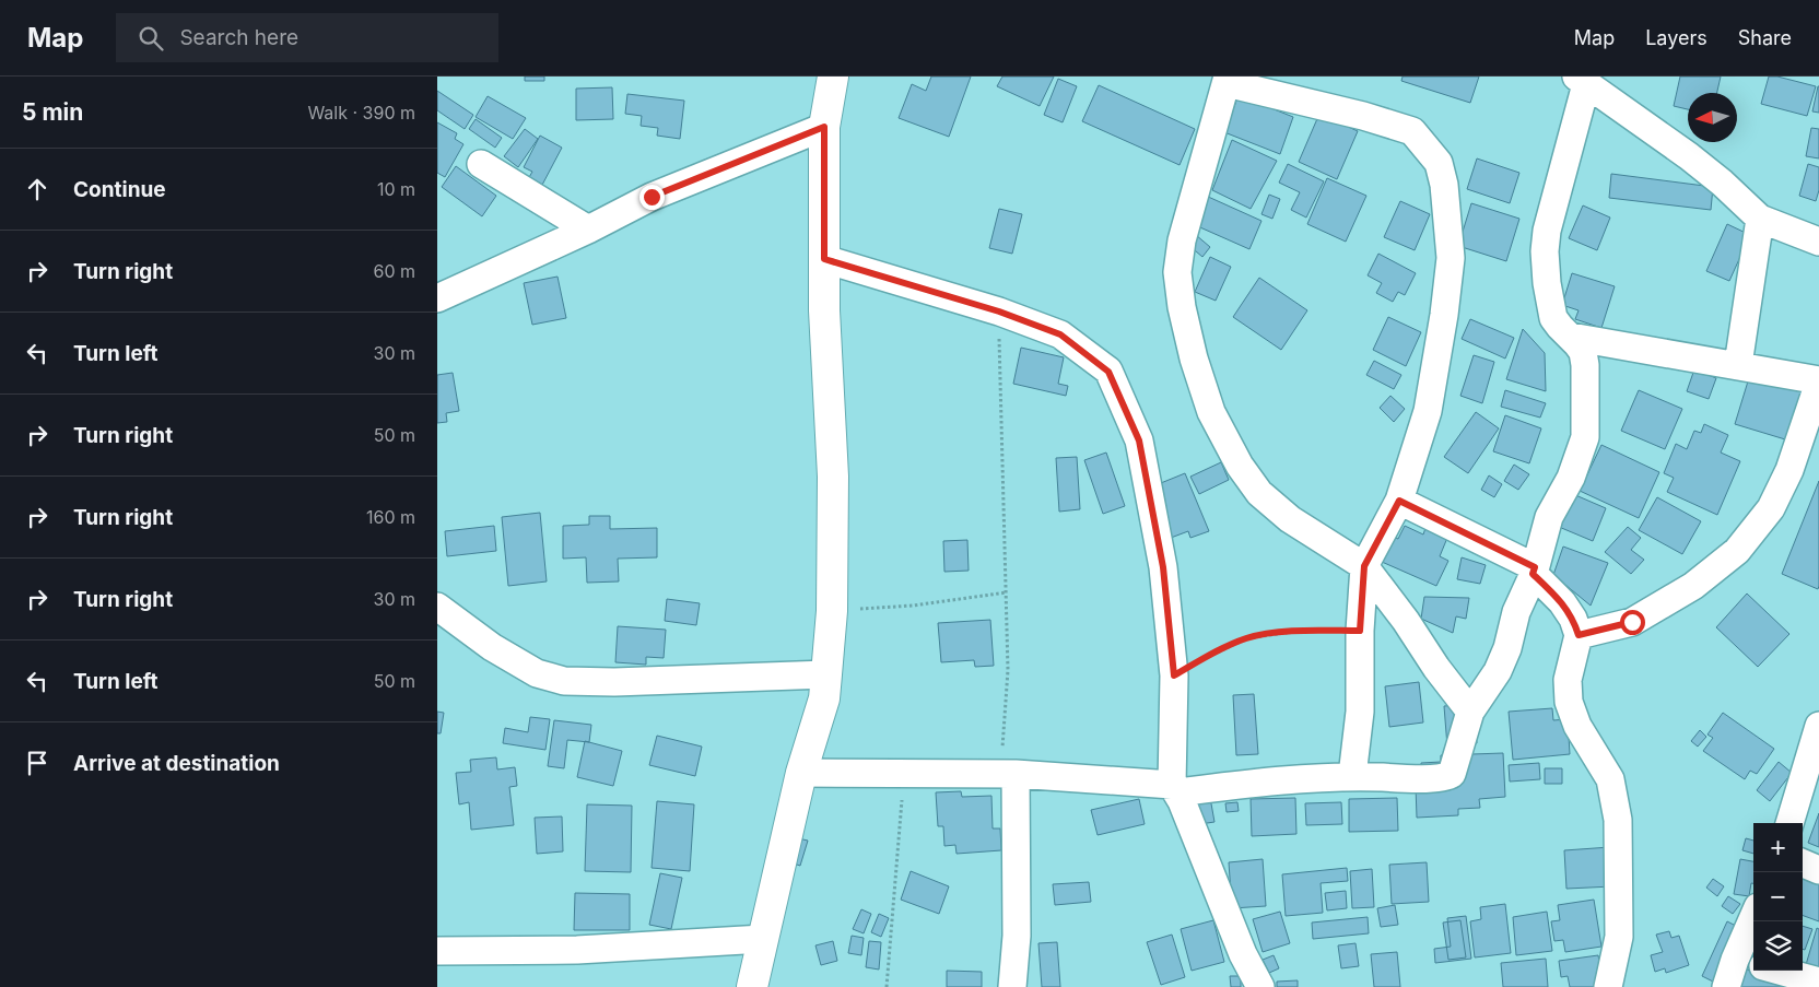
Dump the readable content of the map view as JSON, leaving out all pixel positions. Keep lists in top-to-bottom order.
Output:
{
  "north": "left",
  "page": {
    "header": "Map",
    "search": "Search here",
    "nav": ["Map", "Layers", "Share"],
    "heading": ["5 min", "Walk · 390 m"],
    "list": [
      ["Continue", "10 m"],
      ["Turn right", "60 m"],
      ["Turn left", "30 m"],
      ["Turn right", "50 m"],
      ["Turn right", "160 m"],
      ["Turn right", "30 m"],
      ["Turn left", "50 m"],
      "Arrive at destination"
    ],
    "map_buttons": ["+", "−"]
  }
}
